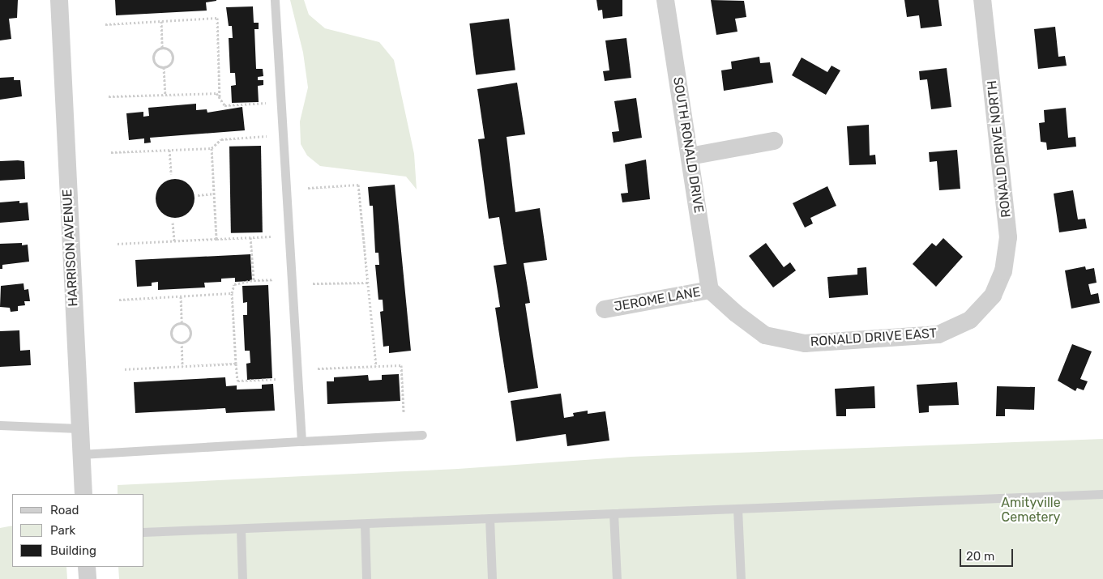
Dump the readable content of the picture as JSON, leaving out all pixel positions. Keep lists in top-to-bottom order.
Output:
{
  "streets": {
    "street": [
      "SOUTH RONALD DRIVE",
      "RONALD DRIVE NORTH",
      "HARRISON AVENUE",
      "JEROME LANE",
      "RONALD DRIVE EAST"
    ]
  },
  "crossings": [
    ["SOUTH RONALD DRIVE", "JEROME LANE"],
    ["SOUTH RONALD DRIVE", "RONALD DRIVE EAST"],
    ["RONALD DRIVE NORTH", "RONALD DRIVE EAST"],
    ["JEROME LANE", "RONALD DRIVE EAST"]
  ],
  "parks": ["Amityville Cemetery"],
  "legend": ["Road", "Park", "Building"],
  "scale_bar": "20 m"
}
